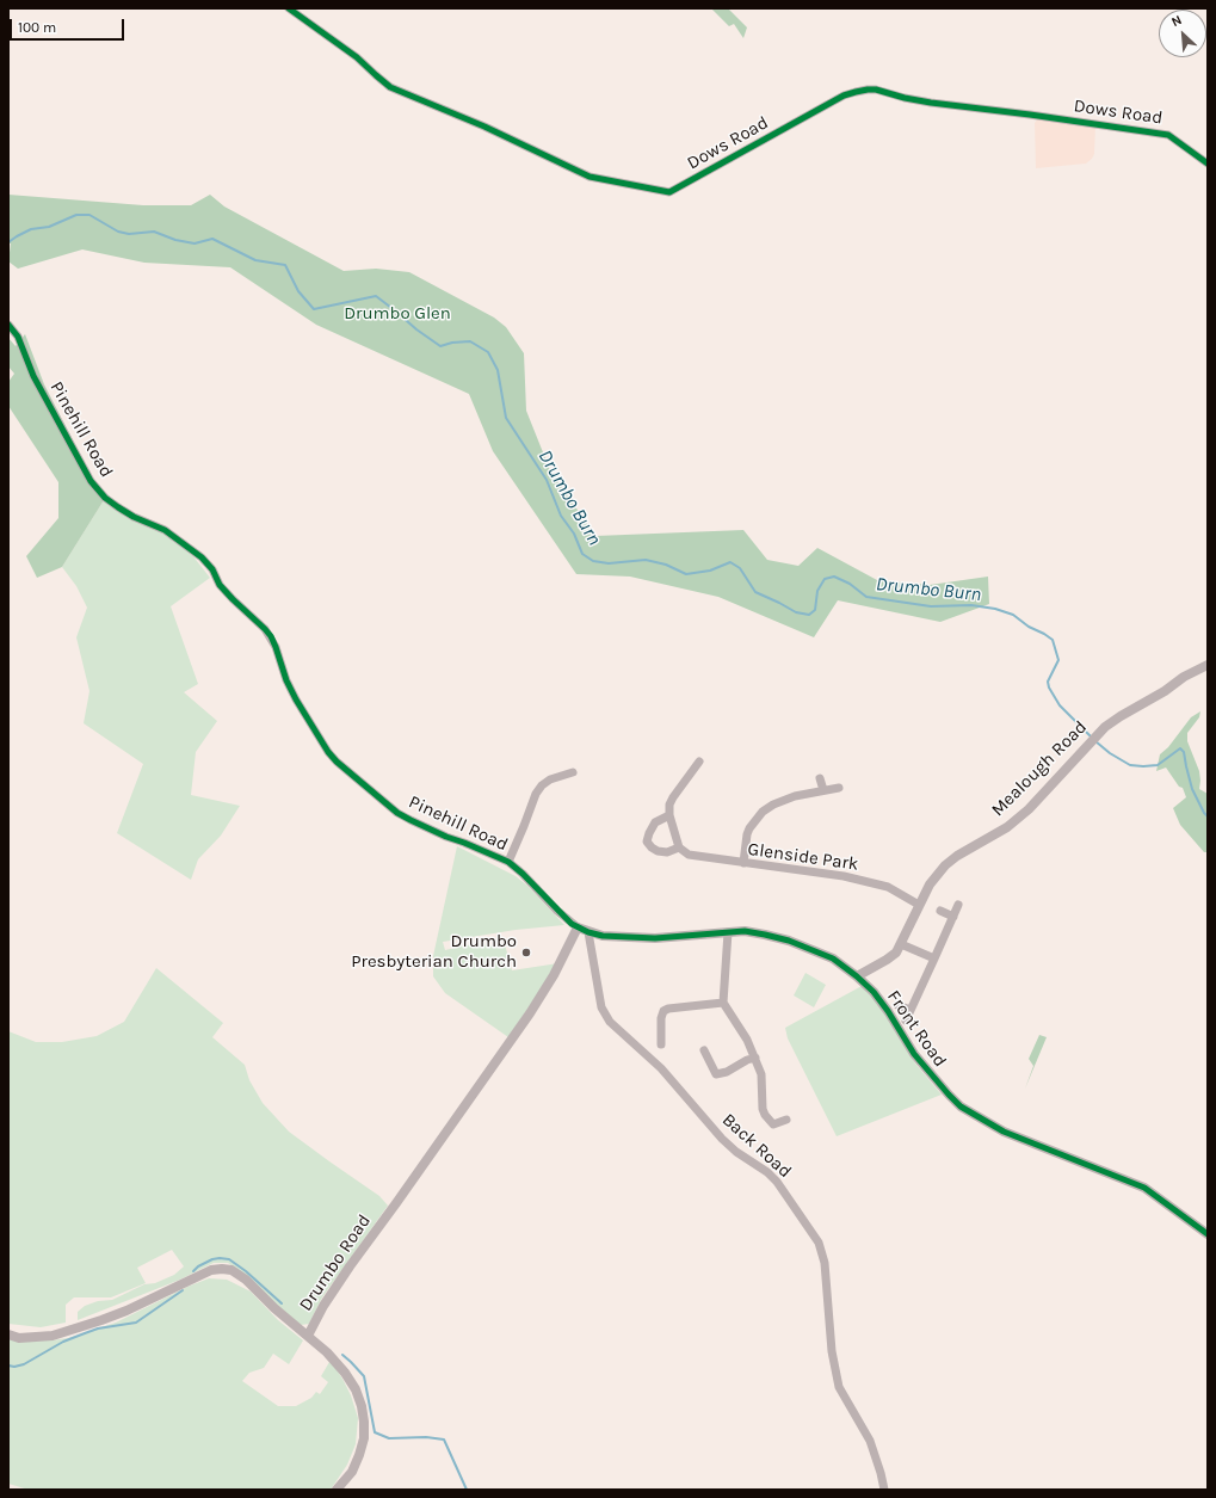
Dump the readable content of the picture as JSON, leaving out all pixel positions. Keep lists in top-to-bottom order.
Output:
{
  "streets": {
    "street": [
      "Dows Road",
      "Pinehill Road",
      "Mealough Road",
      "Glenside Park",
      "Front Road",
      "Back Road",
      "Drumbo Road"
    ]
  },
  "crossings": [
    ["Pinehill Road", "Front Road"],
    ["Pinehill Road", "Drumbo Road"],
    ["Mealough Road", "Glenside Park"],
    ["Mealough Road", "Front Road"],
    ["Front Road", "Back Road"],
    ["Front Road", "Drumbo Road"]
  ],
  "water": ["Drumbo Burn"],
  "parks": ["Drumbo Glen"],
  "places": ["Drumbo Presbyterian Church"],
  "scale_bar": "100 m",
  "north": "top left"
}
